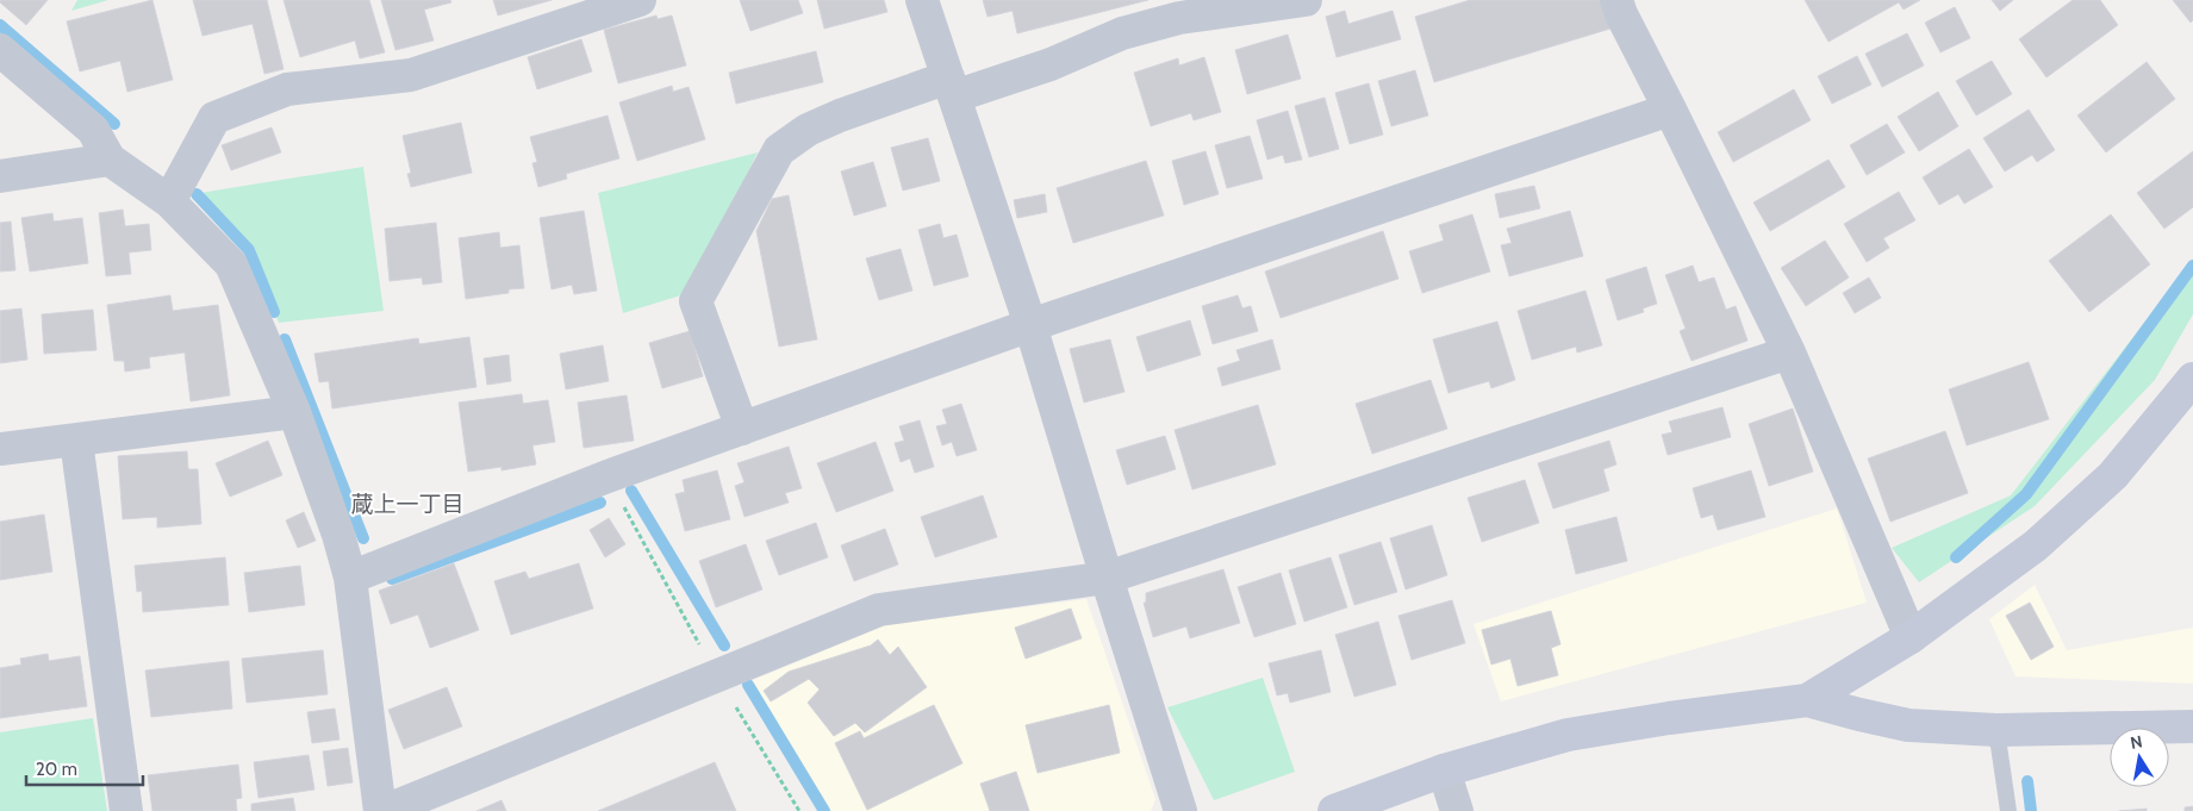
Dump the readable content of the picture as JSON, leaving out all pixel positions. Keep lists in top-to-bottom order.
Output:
{
  "districts": ["蔵上一丁目"],
  "scale_bar": "20 m",
  "north": "top"
}
